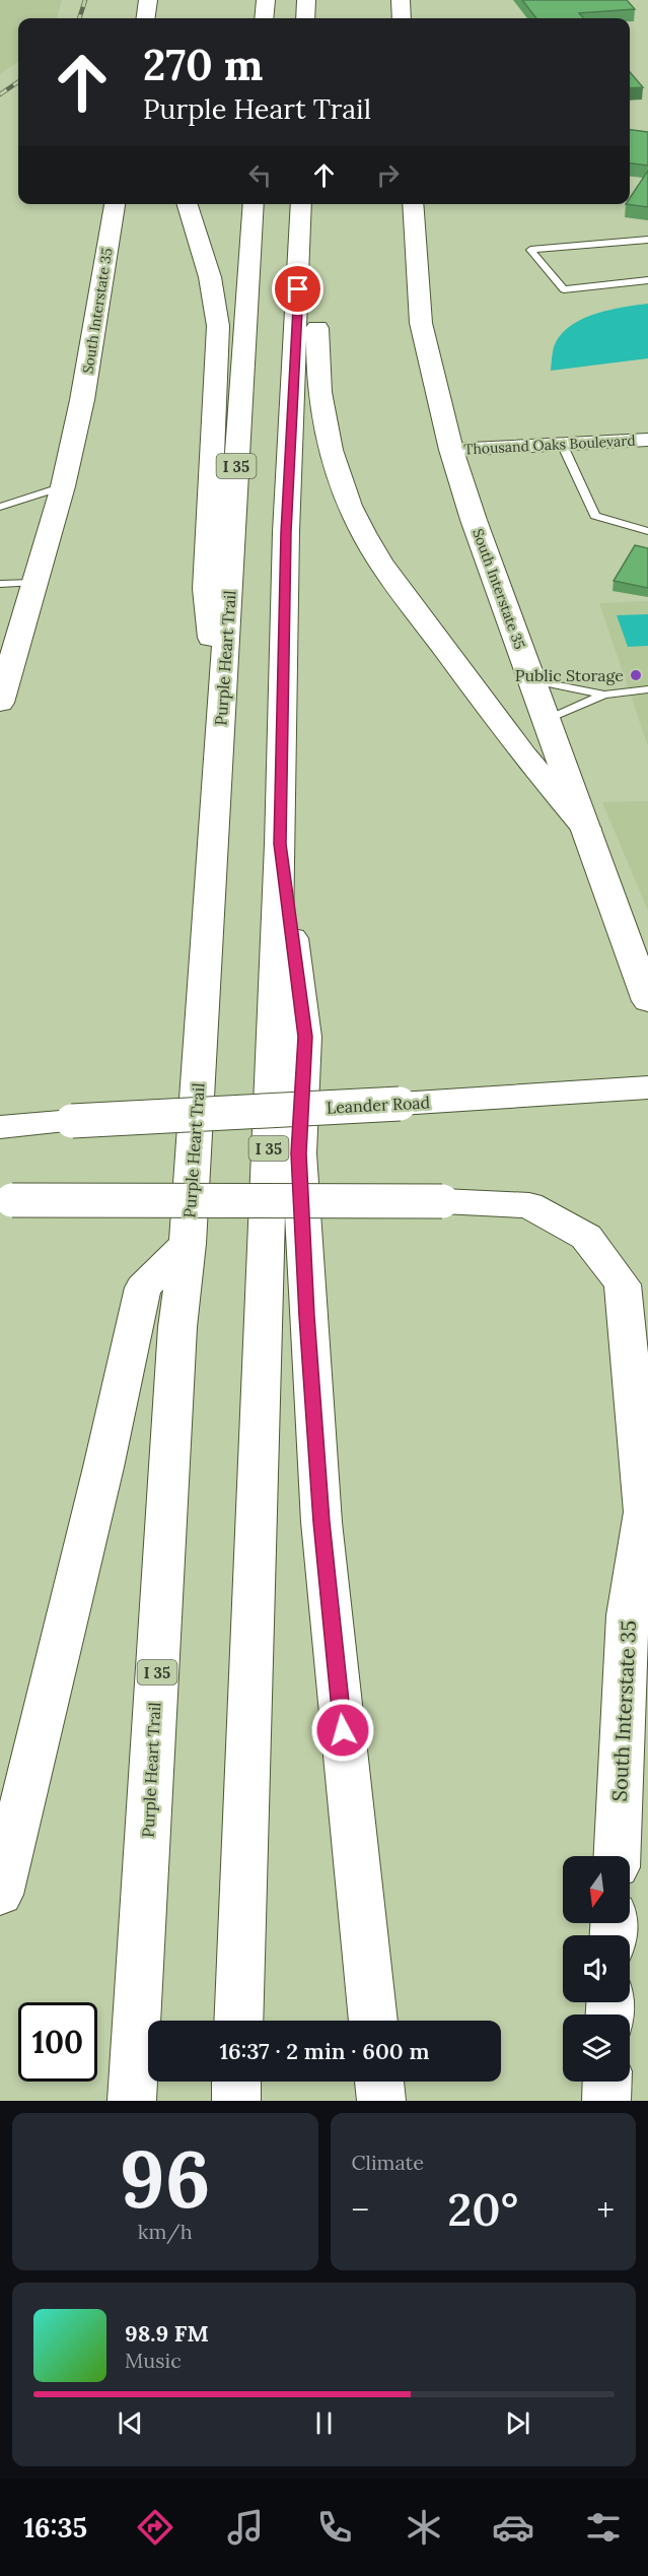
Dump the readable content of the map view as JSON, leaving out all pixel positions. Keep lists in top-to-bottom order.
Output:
{
  "streets": {
    "main road": [
      "South Interstate 35",
      "I 35",
      "Purple Heart Trail",
      "Leander Road"
    ],
    "street": ["Thousand Oaks Boulevard"]
  },
  "crossings": [
    ["South Interstate 35", "Thousand Oaks Boulevard"]
  ],
  "places": ["Public Storage"],
  "north": "bottom",
  "page": {
    "turn": ["270 m", "Purple Heart Trail"],
    "limit": "100",
    "trip": "16:37 · 2 min · 600 m",
    "tile": [
      ["96", "km/h"],
      "Climate"
    ],
    "heat": ["−", "20°", "+"],
    "song": ["98.9 FM", "Music"],
    "tabs": "16:35"
  }
}
